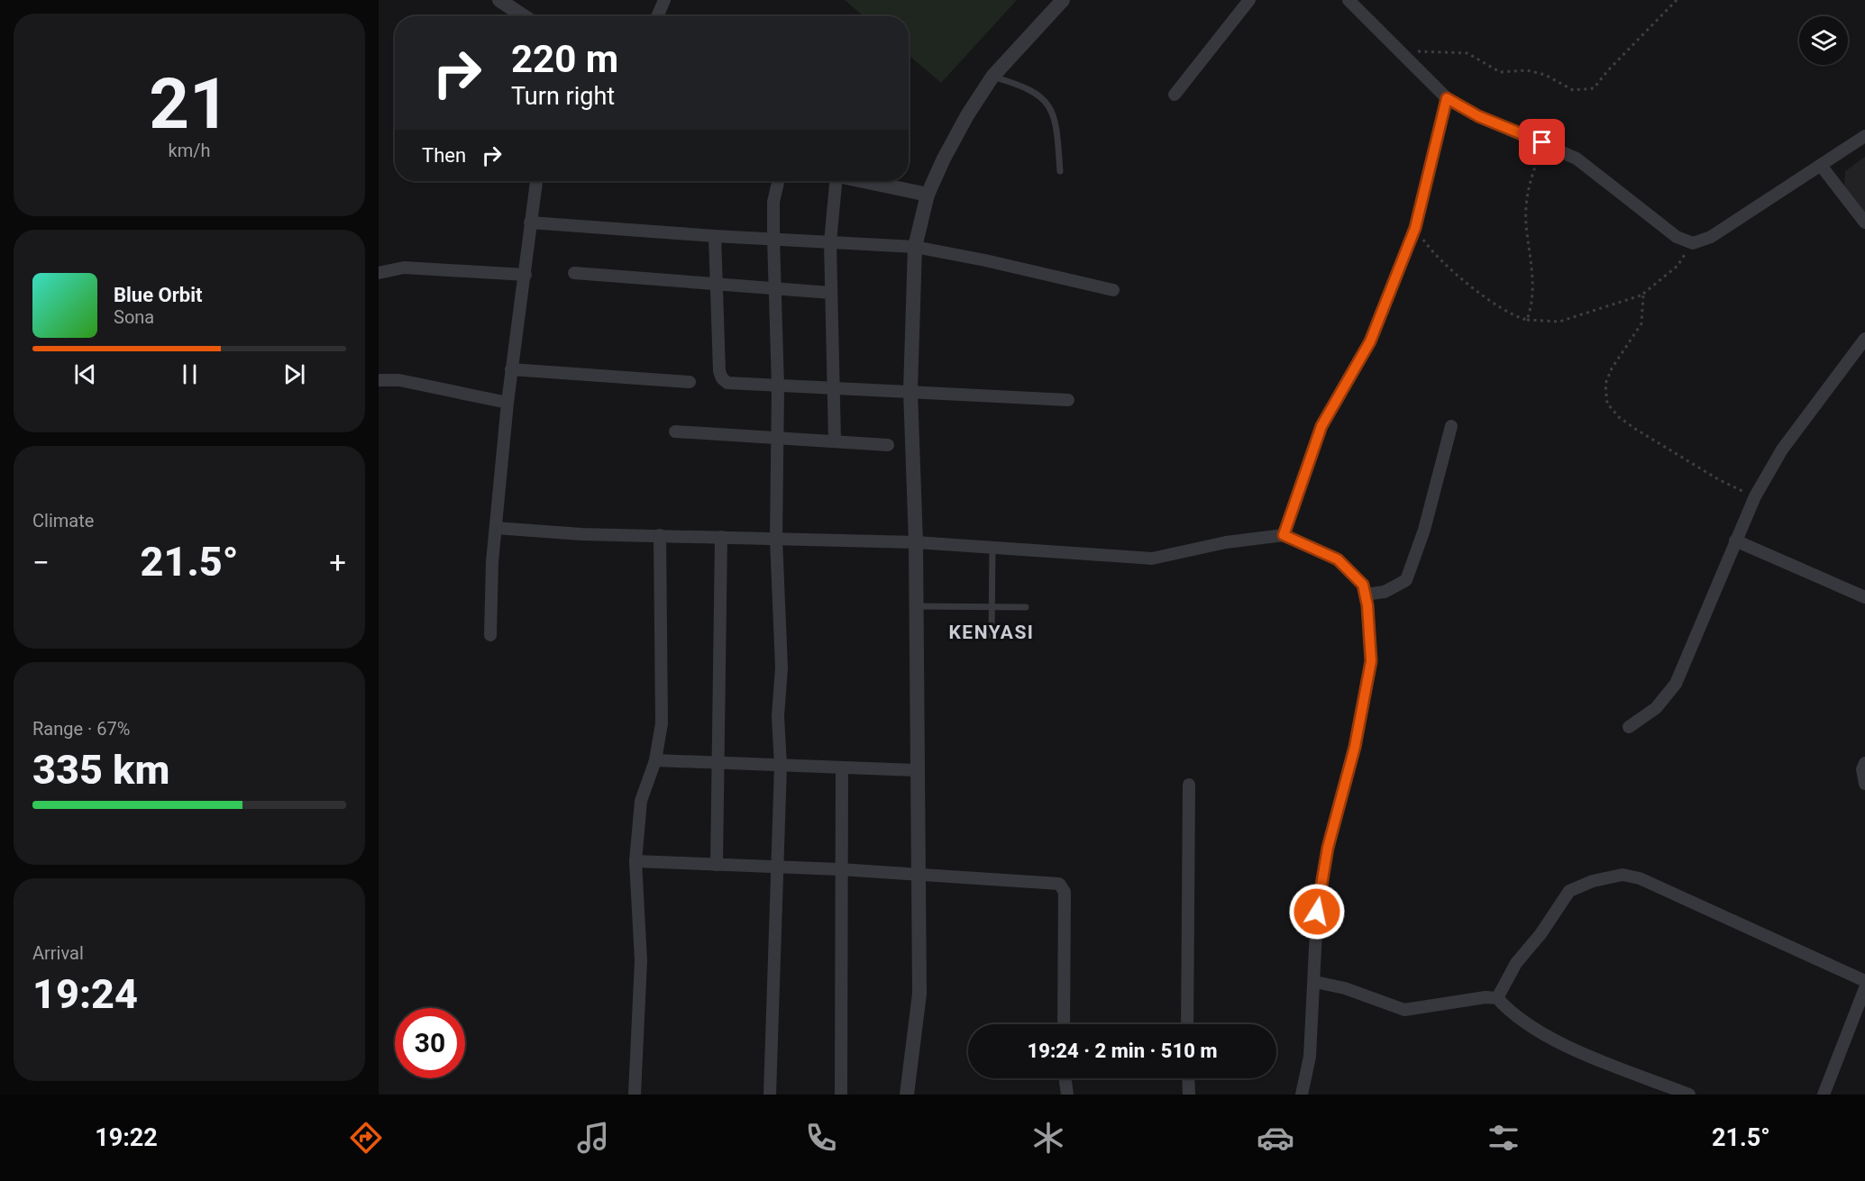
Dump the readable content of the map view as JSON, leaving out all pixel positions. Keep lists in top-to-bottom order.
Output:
{
  "districts": ["KENYASI"],
  "page": {
    "tile": [
      ["21", "km/h"],
      "Climate",
      ["Range · 67%", "335 km"],
      ["Arrival", "19:24"]
    ],
    "turn": ["220 m", "Turn right"],
    "then": "Then",
    "song": ["Blue Orbit", "Sona"],
    "heat": ["−", "21.5°", "+"],
    "limit": "30",
    "trip": "19:24 · 2 min · 510 m",
    "tabs": ["19:22", "21.5°"]
  }
}
